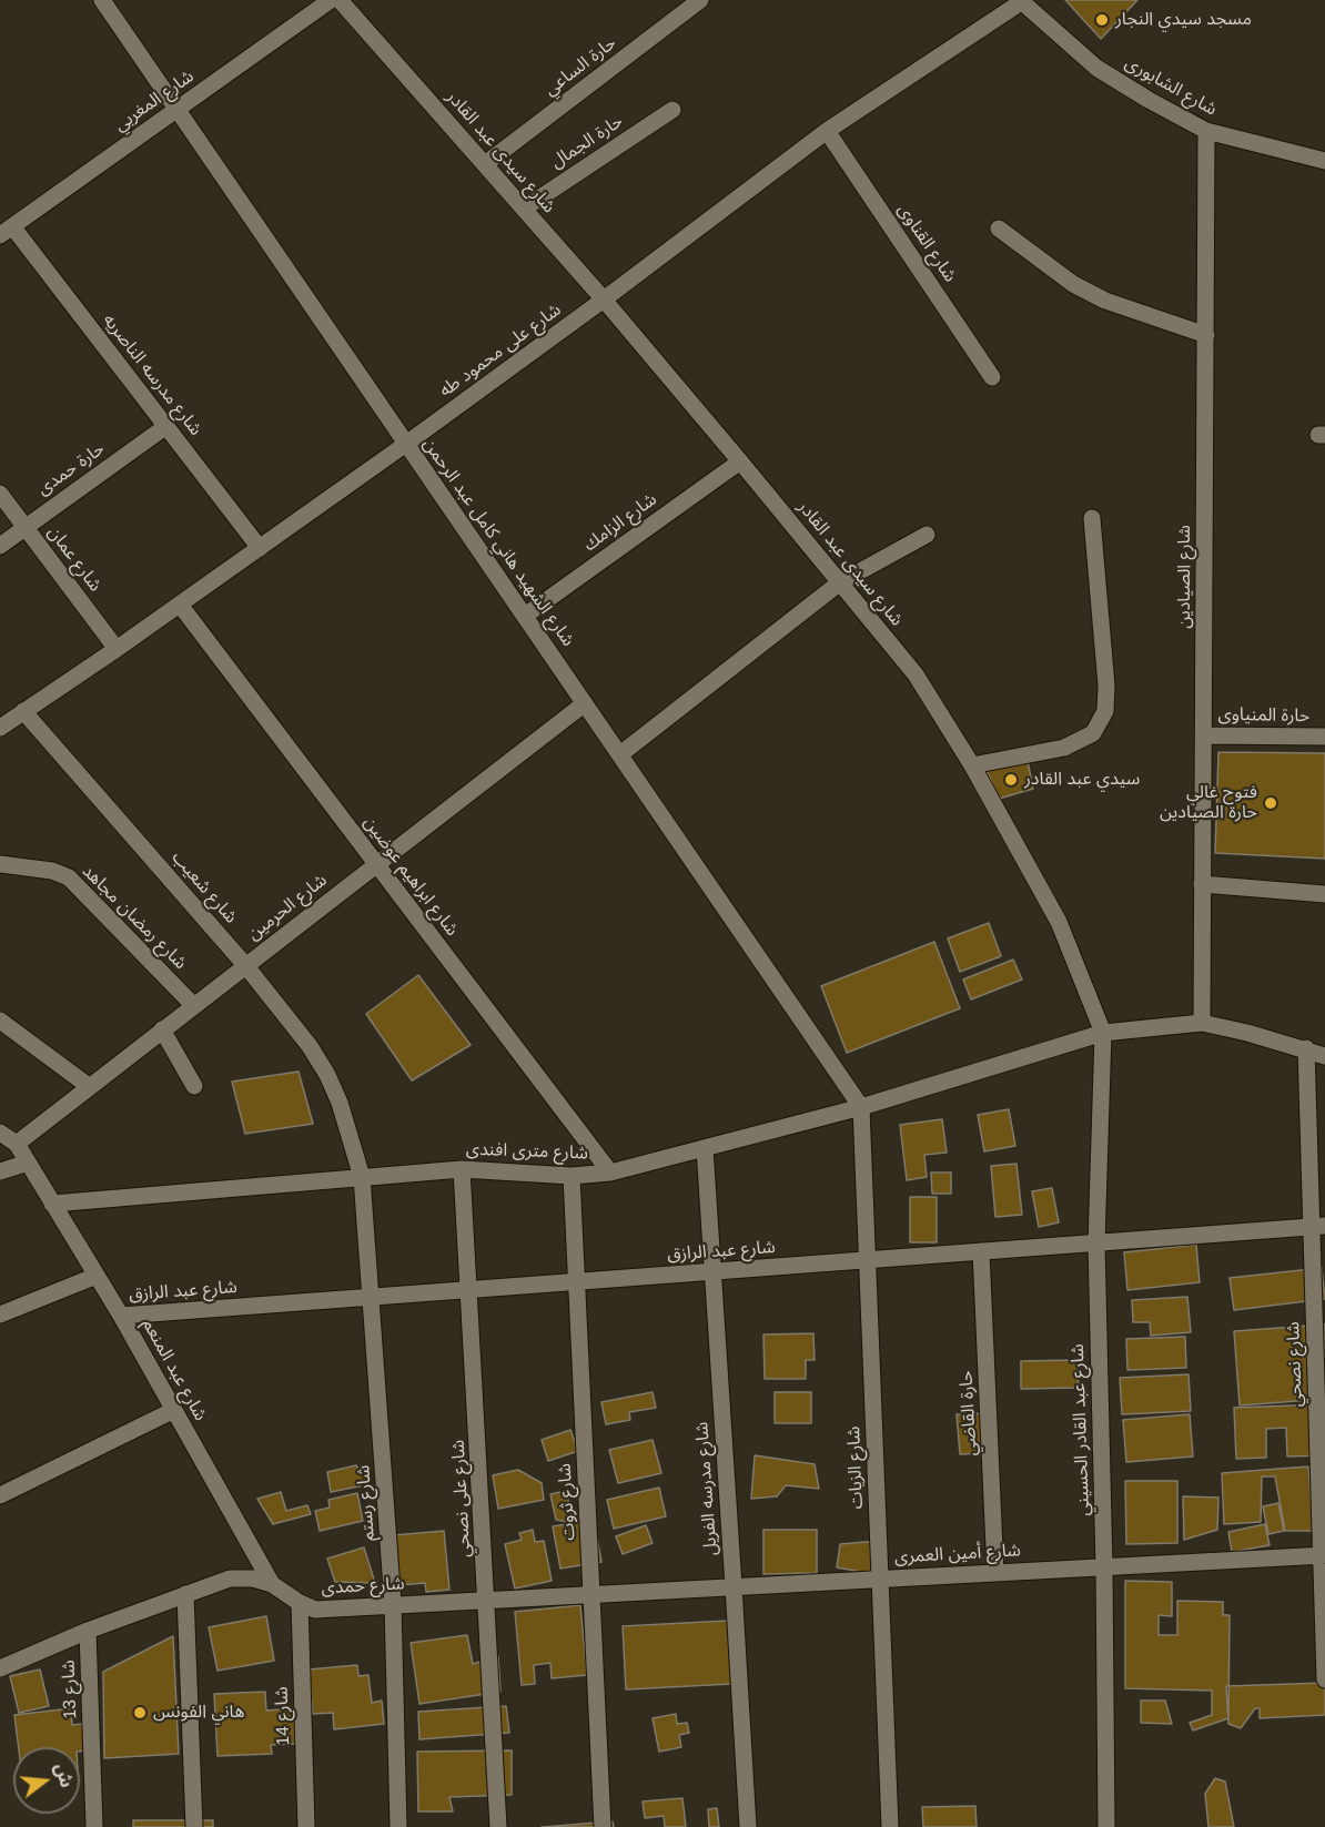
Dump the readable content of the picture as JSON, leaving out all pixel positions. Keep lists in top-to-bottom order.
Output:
{
  "streets": {
    "street": [
      "حارة الساعي",
      "شارع الشابورى",
      "شارع المغربي",
      "حارة الجمال",
      "شارع سيدى عبد القادر",
      "شارع القناوى",
      "شارع على محمود طه",
      "شارع مدرسه الناصريه",
      "حارة حمدى",
      "شارع الزامك",
      "شارع الشهيد هاني كامل عبد الرحمن",
      "شارع عمان",
      "شارع الصيادين",
      "حارة المنياوى",
      "شارع ابراهيم عوضين",
      "شارع شعيب",
      "شارع الحرمين",
      "شارع رمضان مجاهد",
      "شارع مترى افندى",
      "شارع عبد الرازق",
      "شارع نصحي",
      "شارع عبد المنعم",
      "حارة القاضي",
      "شارع عبد القادر الحسيني",
      "شارع الزيات",
      "شارع مدرسه الفريل",
      "شارع على نصحي",
      "شارع ثروت",
      "شارع رستم",
      "شارع أمين العمرى",
      "شارع حمدى",
      "شارع 13",
      "شارع 14"
    ]
  },
  "crossings": [
    ["حارة الساعي", "شارع سيدى عبد القادر"],
    ["شارع الشابورى", "شارع على محمود طه"],
    ["شارع الشابورى", "شارع الصيادين"],
    ["شارع المغربي", "شارع مدرسه الناصريه"],
    ["شارع المغربي", "شارع الشهيد هاني كامل عبد الرحمن"],
    ["حارة الجمال", "شارع سيدى عبد القادر"],
    ["شارع سيدى عبد القادر", "شارع على محمود طه"],
    ["شارع سيدى عبد القادر", "شارع الزامك"],
    ["شارع سيدى عبد القادر", "شارع مترى افندى"],
    ["شارع سيدى عبد القادر", "شارع عبد القادر الحسيني"],
    ["شارع القناوى", "شارع على محمود طه"],
    ["شارع على محمود طه", "شارع مدرسه الناصريه"],
    ["شارع على محمود طه", "شارع الشهيد هاني كامل عبد الرحمن"],
    ["شارع على محمود طه", "شارع عمان"],
    ["شارع على محمود طه", "شارع ابراهيم عوضين"],
    ["شارع على محمود طه", "شارع شعيب"],
    ["شارع مدرسه الناصريه", "حارة حمدى"],
    ["حارة حمدى", "شارع عمان"],
    ["شارع الزامك", "شارع الشهيد هاني كامل عبد الرحمن"],
    ["شارع الشهيد هاني كامل عبد الرحمن", "شارع الحرمين"],
    ["شارع الشهيد هاني كامل عبد الرحمن", "شارع مترى افندى"],
    ["شارع الشهيد هاني كامل عبد الرحمن", "شارع الزيات"],
    ["شارع الصيادين", "حارة المنياوى"],
    ["شارع ابراهيم عوضين", "شارع الحرمين"],
    ["شارع ابراهيم عوضين", "شارع مترى افندى"],
    ["شارع شعيب", "شارع الحرمين"],
    ["شارع شعيب", "شارع مترى افندى"],
    ["شارع شعيب", "شارع رستم"],
    ["شارع الحرمين", "شارع رمضان مجاهد"],
    ["شارع الحرمين", "شارع عبد المنعم"],
    ["شارع مترى افندى", "شارع عبد المنعم"],
    ["شارع مترى افندى", "شارع عبد القادر الحسيني"],
    ["شارع مترى افندى", "شارع الزيات"],
    ["شارع مترى افندى", "شارع مدرسه الفريل"],
    ["شارع مترى افندى", "شارع على نصحي"],
    ["شارع مترى افندى", "شارع ثروت"],
    ["شارع مترى افندى", "شارع رستم"],
    ["شارع عبد الرازق", "شارع نصحي"],
    ["شارع عبد الرازق", "شارع عبد المنعم"],
    ["شارع عبد الرازق", "حارة القاضي"],
    ["شارع عبد الرازق", "شارع عبد القادر الحسيني"],
    ["شارع عبد الرازق", "شارع الزيات"],
    ["شارع عبد الرازق", "شارع مدرسه الفريل"],
    ["شارع عبد الرازق", "شارع على نصحي"],
    ["شارع عبد الرازق", "شارع ثروت"],
    ["شارع عبد الرازق", "شارع رستم"],
    ["شارع نصحي", "شارع أمين العمرى"],
    ["شارع عبد المنعم", "شارع حمدى"],
    ["حارة القاضي", "شارع أمين العمرى"],
    ["شارع عبد القادر الحسيني", "شارع أمين العمرى"],
    ["شارع الزيات", "شارع أمين العمرى"],
    ["شارع مدرسه الفريل", "شارع أمين العمرى"],
    ["شارع على نصحي", "شارع حمدى"],
    ["شارع ثروت", "شارع أمين العمرى"],
    ["شارع ثروت", "شارع حمدى"],
    ["شارع رستم", "شارع حمدى"],
    ["شارع أمين العمرى", "شارع حمدى"],
    ["شارع حمدى", "شارع 13"],
    ["شارع حمدى", "شارع 14"]
  ],
  "places": [
    "مسجد سيدي النجار",
    "سيدي عبد القادر",
    "فتوح غالي حارة الصيادين",
    "هاني الفونس"
  ],
  "north": "right"
}
